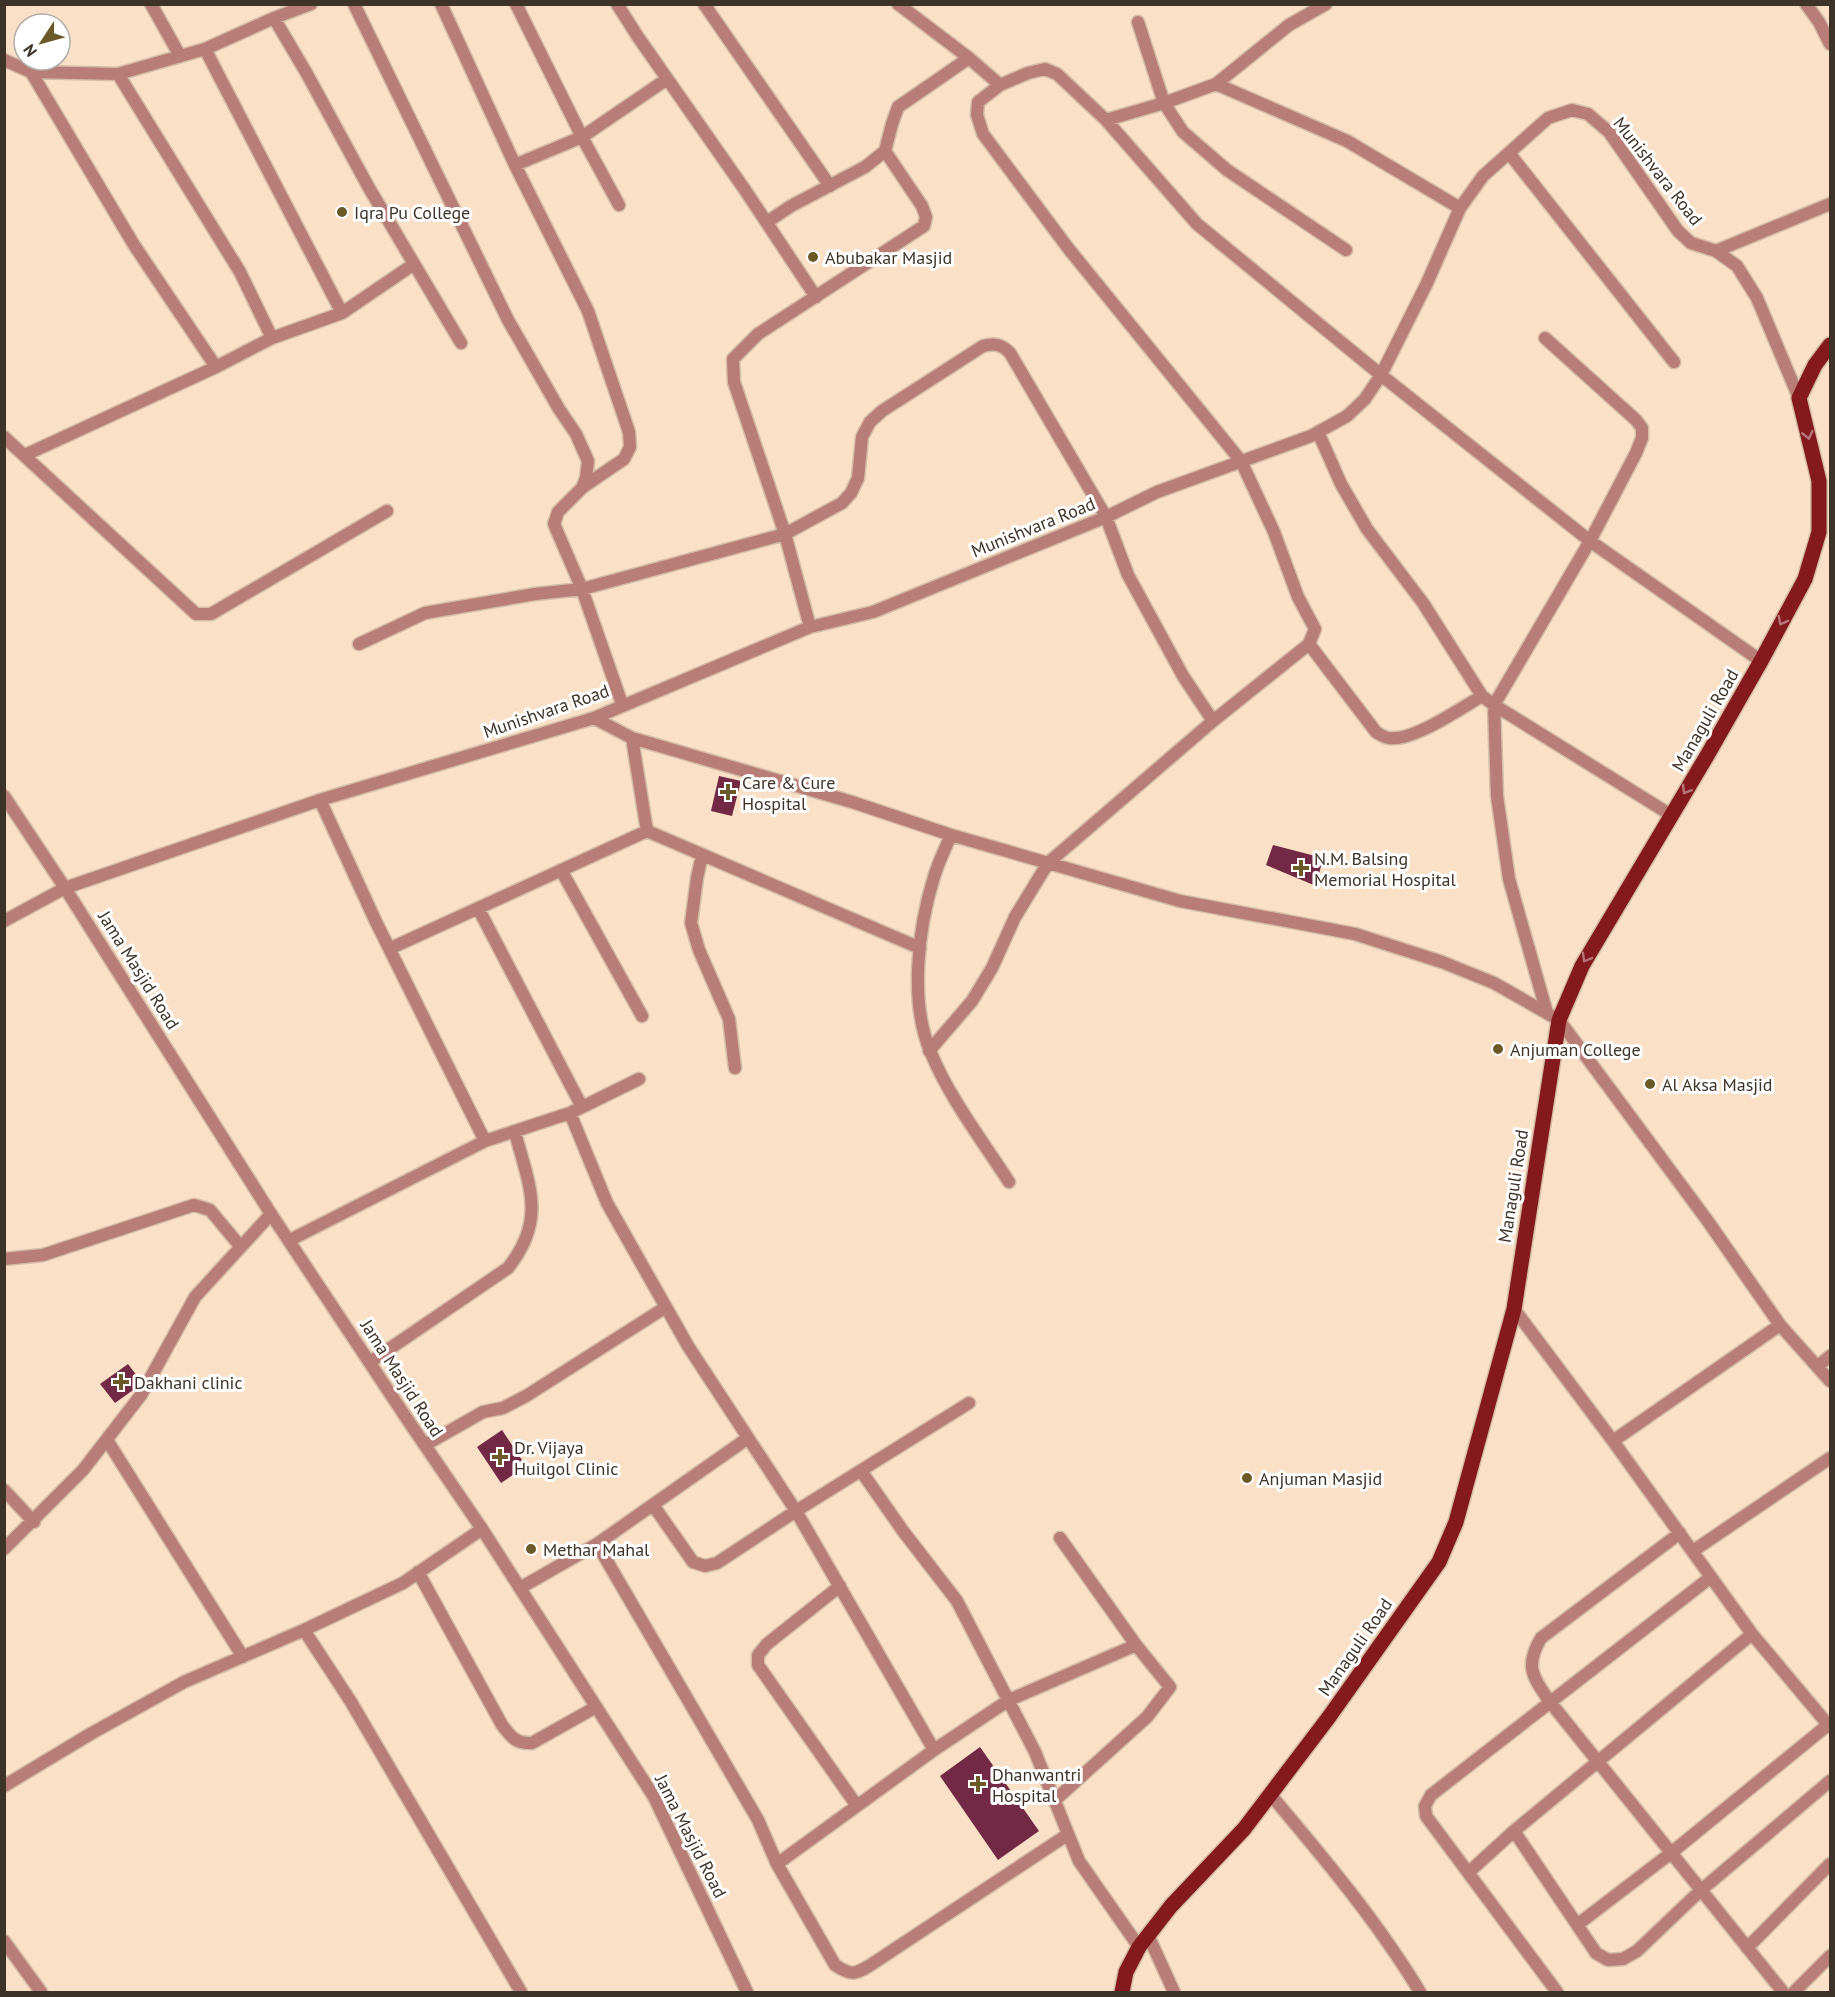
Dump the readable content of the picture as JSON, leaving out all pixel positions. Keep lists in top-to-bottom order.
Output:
{
  "streets": {
    "main road": ["Managuli Road"],
    "street": ["Munishvara Road", "Jama Masjid Road"]
  },
  "crossings": [
    ["Munishvara Road", "Managuli Road"],
    ["Munishvara Road", "Jama Masjid Road"]
  ],
  "one_way": ["Managuli Road"],
  "places": {
    "other": [
      "Iqra Pu College",
      "Abubakar Masjid",
      "Anjuman College",
      "Al Aksa Masjid",
      "Anjuman Masjid",
      "Methar Mahal"
    ],
    "health": [
      "Care & Cure Hospital",
      "N.M. Balsing Memorial Hospital",
      "Dakhani clinic",
      "Dr. Vijaya Huilgol Clinic",
      "Dhanwantri Hospital"
    ]
  },
  "north": "bottom left"
}
